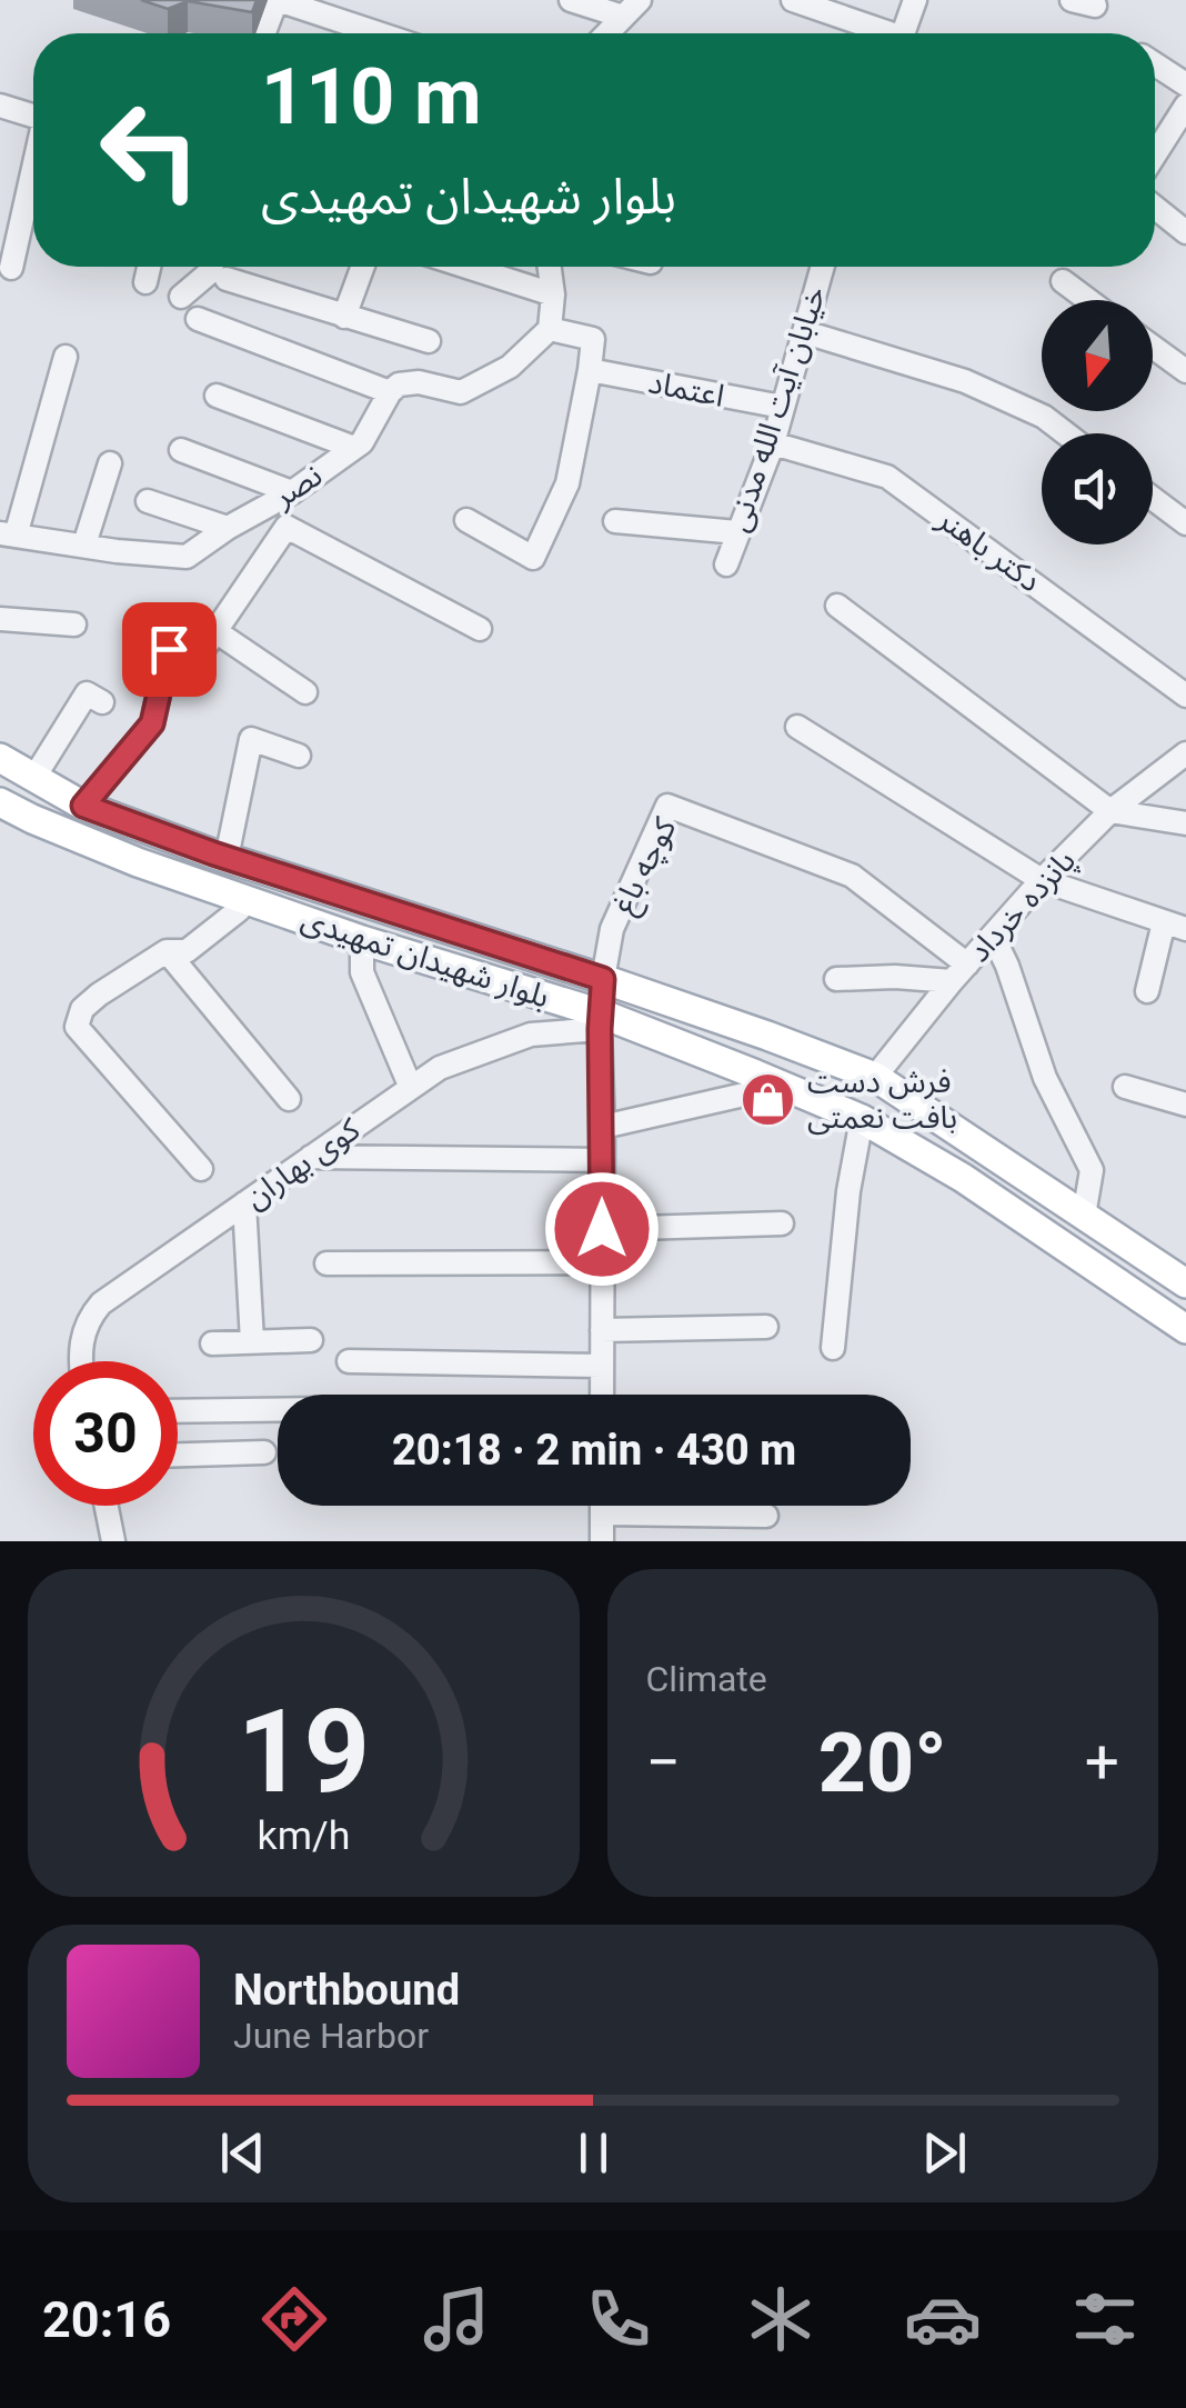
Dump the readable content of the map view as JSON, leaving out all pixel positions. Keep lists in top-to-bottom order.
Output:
{
  "streets": {
    "main road": ["بلوار شهیدان تمهیدی"],
    "street": [
      "اعتماد",
      "خیابان آیت الله مدنی",
      "نصر",
      "دکتر باهنر",
      "کوچه باغ",
      "پانزده خرداد",
      "کوی بهاران"
    ]
  },
  "crossings": [
    ["اعتماد", "خیابان آیت الله مدنی"],
    ["خیابان آیت الله مدنی", "دکتر باهنر"],
    ["کوچه باغ", "پانزده خرداد"],
    ["کوچه باغ", "بلوار شهیدان تمهیدی"],
    ["پانزده خرداد", "بلوار شهیدان تمهیدی"],
    ["بلوار شهیدان تمهیدی", "کوی بهاران"]
  ],
  "places": {
    "shop": ["فرش دست بافت نعمتی"]
  },
  "north": "bottom",
  "page": {
    "turn": ["110 m", "بلوار شهیدان تمهیدی"],
    "limit": "30",
    "trip": "20:18 · 2 min · 430 m",
    "tile": "Climate",
    "heat": ["−", "20°", "+"],
    "song": ["Northbound", "June Harbor"],
    "tabs": "20:16",
    "gauge": ["19", "km/h"]
  }
}
